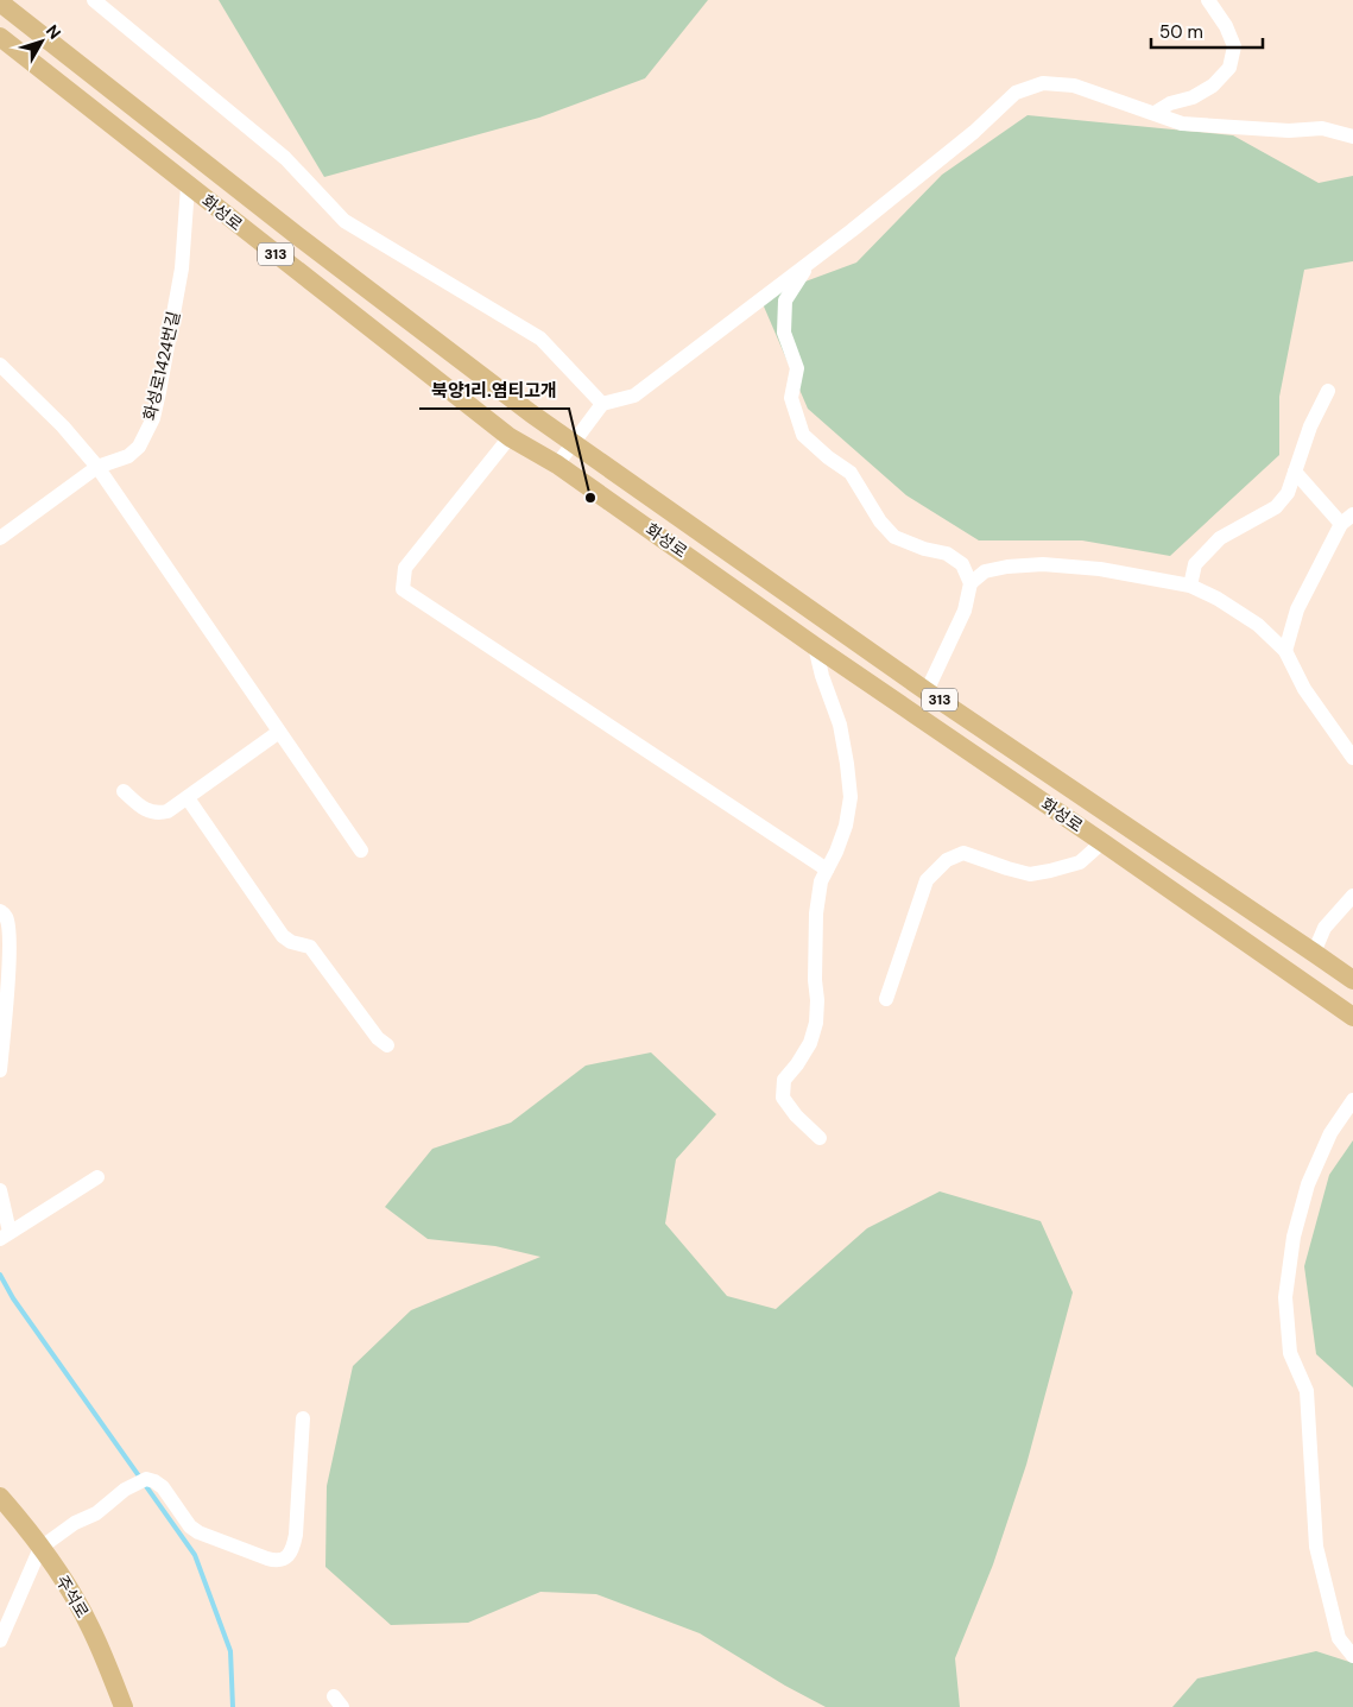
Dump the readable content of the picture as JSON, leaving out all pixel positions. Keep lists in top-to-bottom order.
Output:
{
  "streets": {
    "main road": ["화성로", "313", "주석로"],
    "street": ["화성로1424번길"]
  },
  "crossings": [
    ["화성로", "화성로1424번길"]
  ],
  "places": ["북양1리.염티고개"],
  "scale_bar": "50 m",
  "north": "top right"
}
